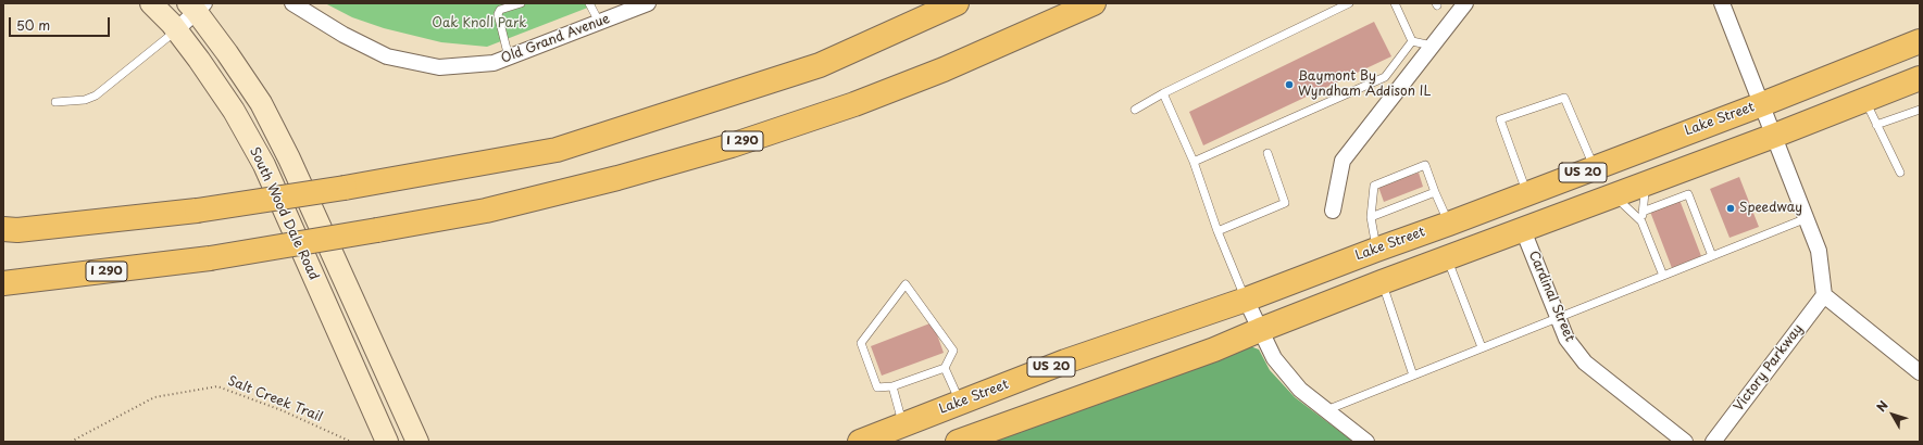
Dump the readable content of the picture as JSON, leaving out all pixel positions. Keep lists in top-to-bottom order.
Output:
{
  "streets": {
    "main road": [
      "Lake Street",
      "I 290",
      "US 20",
      "South Wood Dale Road"
    ],
    "street": ["Old Grand Avenue", "Cardinal Street", "Victory Parkway"],
    "path": ["Salt Creek Trail"]
  },
  "crossings": [
    ["US 20", "Cardinal Street"]
  ],
  "parks": ["Oak Knoll Park"],
  "places": ["Baymont By Wyndham Addison IL", "Speedway"],
  "scale_bar": "50 m",
  "north": "top left"
}
